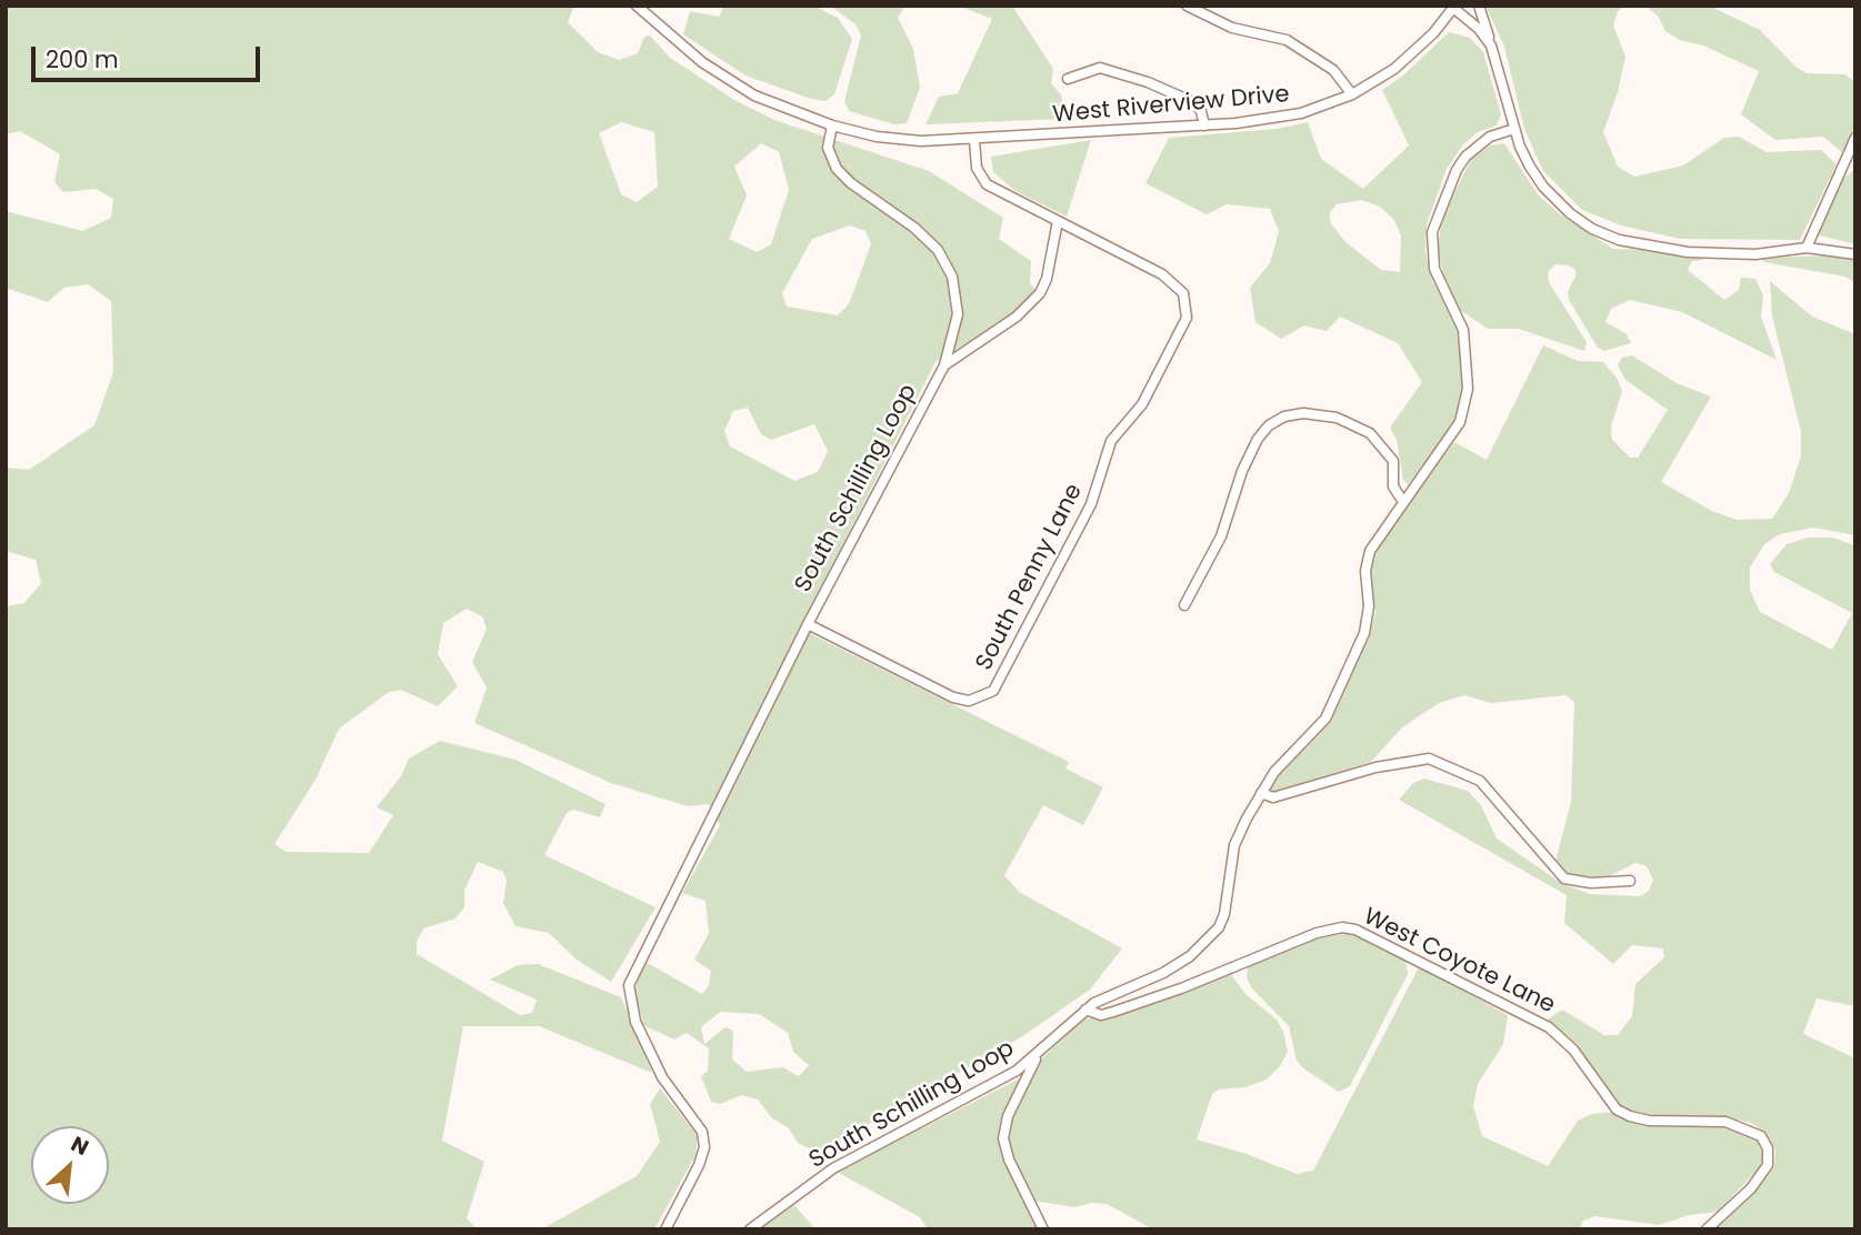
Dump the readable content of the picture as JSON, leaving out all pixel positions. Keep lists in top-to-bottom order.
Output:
{
  "streets": {
    "street": [
      "West Riverview Drive",
      "South Schilling Loop",
      "South Penny Lane",
      "West Coyote Lane"
    ]
  },
  "crossings": [
    ["West Riverview Drive", "South Schilling Loop"],
    ["West Riverview Drive", "South Penny Lane"],
    ["South Schilling Loop", "South Penny Lane"],
    ["South Schilling Loop", "West Coyote Lane"]
  ],
  "scale_bar": "200 m",
  "north": "top right"
}
